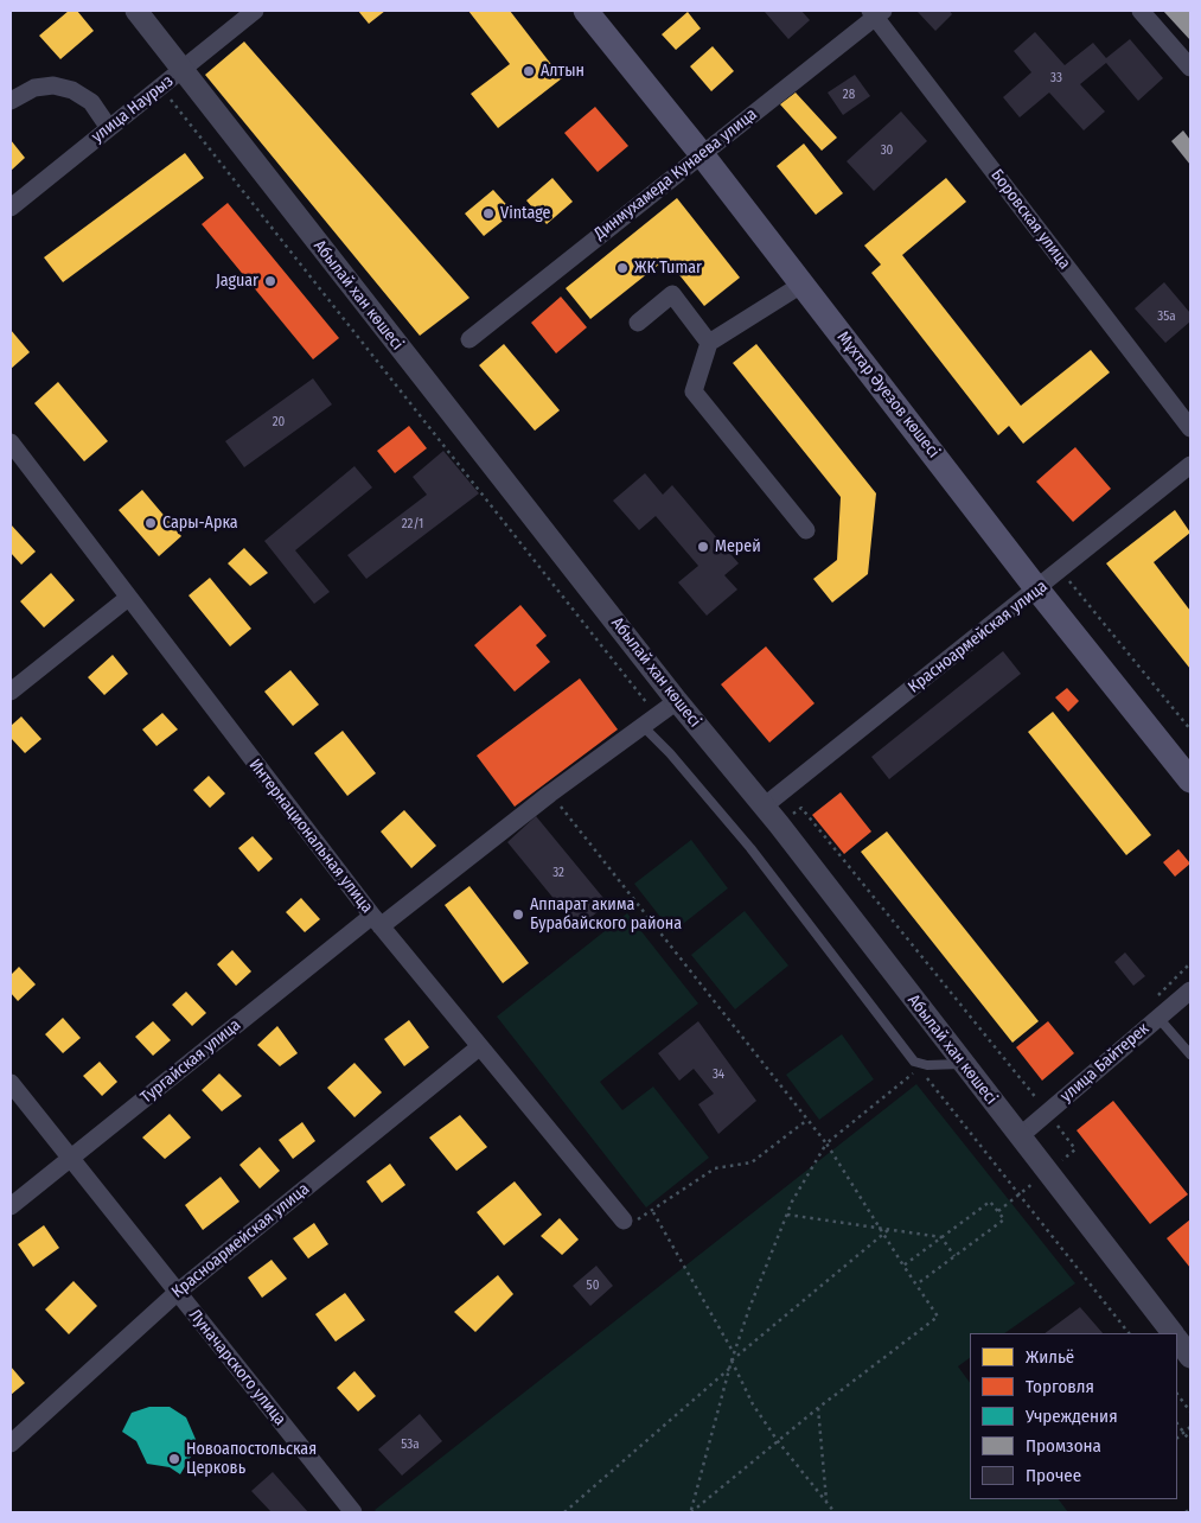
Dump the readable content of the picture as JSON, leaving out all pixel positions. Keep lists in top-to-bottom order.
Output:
{
  "streets": {
    "main road": ["Мұхтар Әуезов көшесі"],
    "street": [
      "улица Наурыз",
      "Динмухамеда Кунаева улица",
      "Боровская улица",
      "Абылай хан көшесі",
      "Красноармейская улица",
      "Интернациональная улица",
      "Тургайская улица",
      "улица Байтерек",
      "Луначарского улица"
    ]
  },
  "crossings": [
    ["улица Наурыз", "Абылай хан көшесі"],
    ["Динмухамеда Кунаева улица", "Боровская улица"],
    ["Динмухамеда Кунаева улица", "Мұхтар Әуезов көшесі"],
    ["Абылай хан көшесі", "Красноармейская улица"],
    ["Абылай хан көшесі", "Тургайская улица"],
    ["Абылай хан көшесі", "улица Байтерек"],
    ["Мұхтар Әуезов көшесі", "Красноармейская улица"],
    ["Красноармейская улица", "Интернациональная улица"],
    ["Красноармейская улица", "Луначарского улица"],
    ["Интернациональная улица", "Тургайская улица"],
    ["Тургайская улица", "Луначарского улица"]
  ],
  "places": [
    "Алтын",
    "Vintage",
    "ЖК Tumar",
    "Jaguar",
    "Сары-Арка",
    "Мерей",
    "Аппарат акима Бурабайского района",
    "Новоапостольская Церковь"
  ],
  "house_numbers": [
    "33",
    "28",
    "30",
    "35а",
    "20",
    "22/1",
    "32",
    "34",
    "50",
    "53а"
  ],
  "legend": [
    "Жильё",
    "Торговля",
    "Учреждения",
    "Промзона",
    "Прочее"
  ]
}
